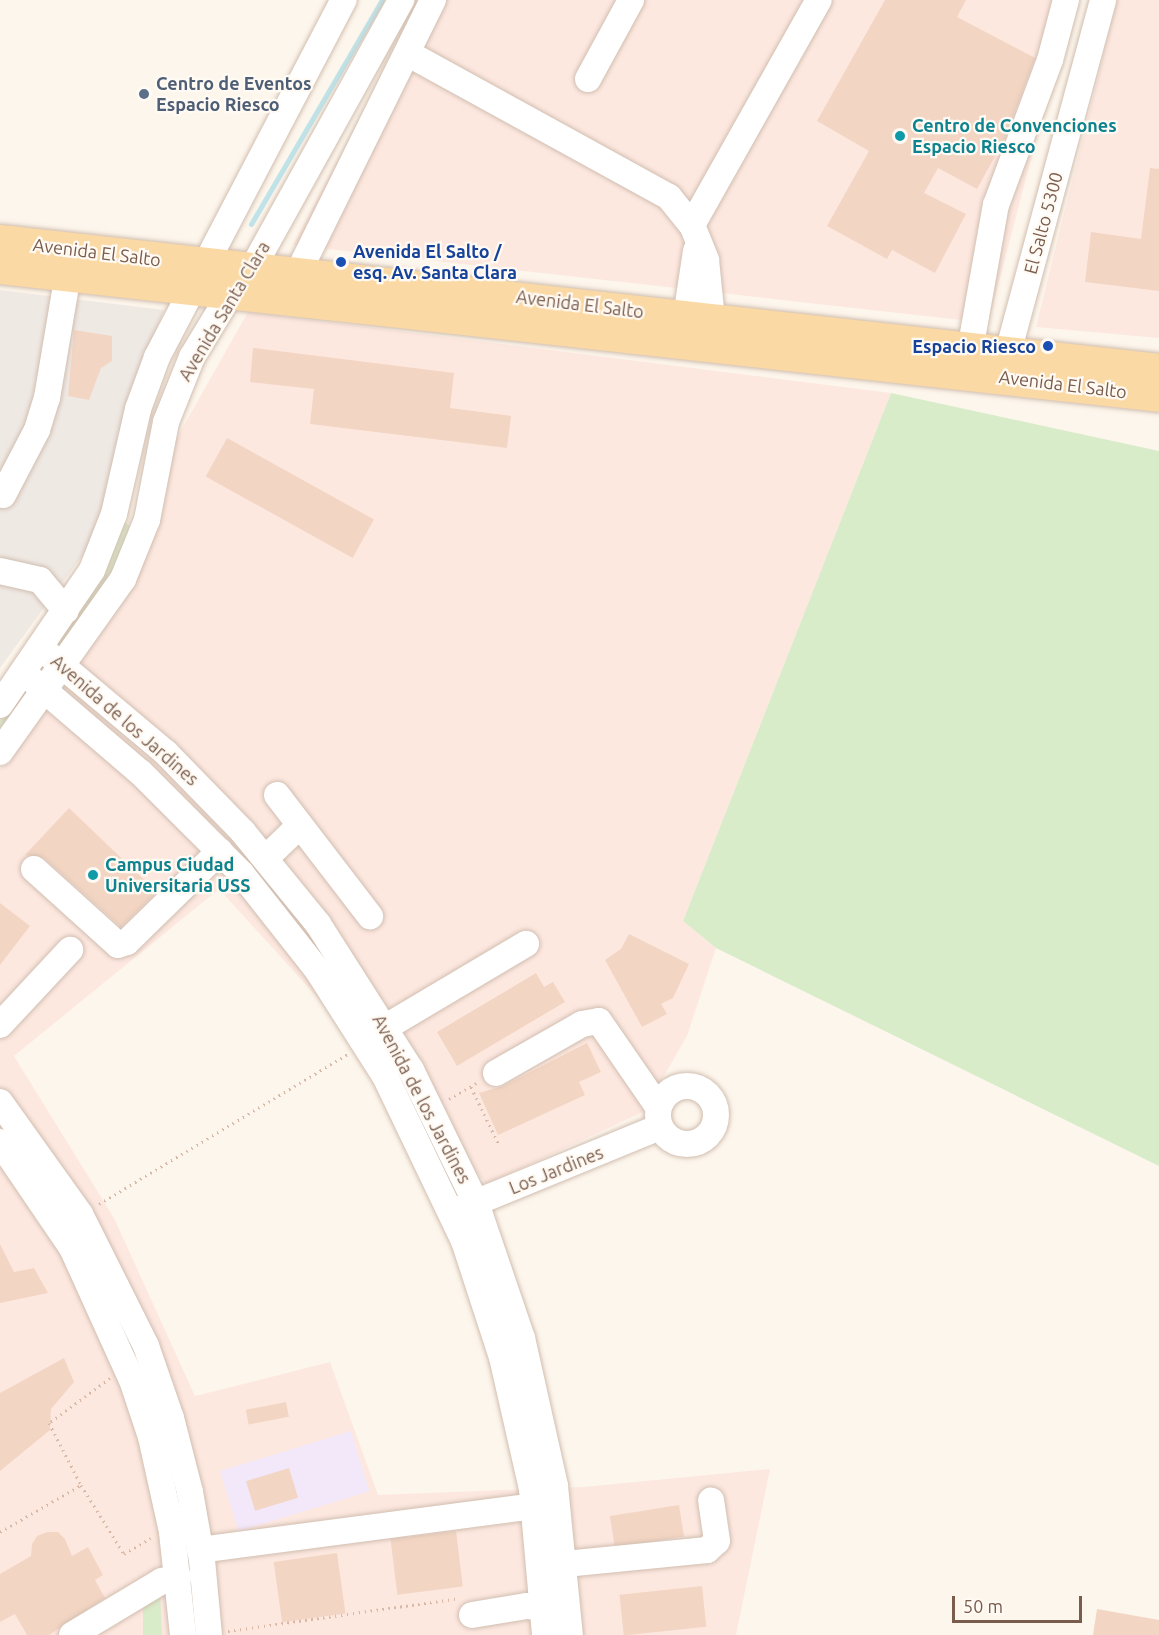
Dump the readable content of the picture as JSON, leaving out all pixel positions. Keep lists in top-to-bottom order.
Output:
{
  "streets": {
    "main road": ["Avenida El Salto"],
    "street": [
      "El Salto 5300",
      "Avenida Santa Clara",
      "Avenida de los Jardines",
      "Los Jardines"
    ]
  },
  "crossings": [
    ["El Salto 5300", "Avenida El Salto"],
    ["Avenida El Salto", "Avenida Santa Clara"],
    ["Avenida Santa Clara", "Avenida de los Jardines"],
    ["Avenida de los Jardines", "Los Jardines"]
  ],
  "places": [
    "Centro de Eventos Espacio Riesco",
    "Centro de Convenciones Espacio Riesco",
    "Avenida El Salto / esq. Av. Santa Clara",
    "Espacio Riesco",
    "Campus Ciudad Universitaria USS"
  ],
  "scale_bar": "50 m"
}
